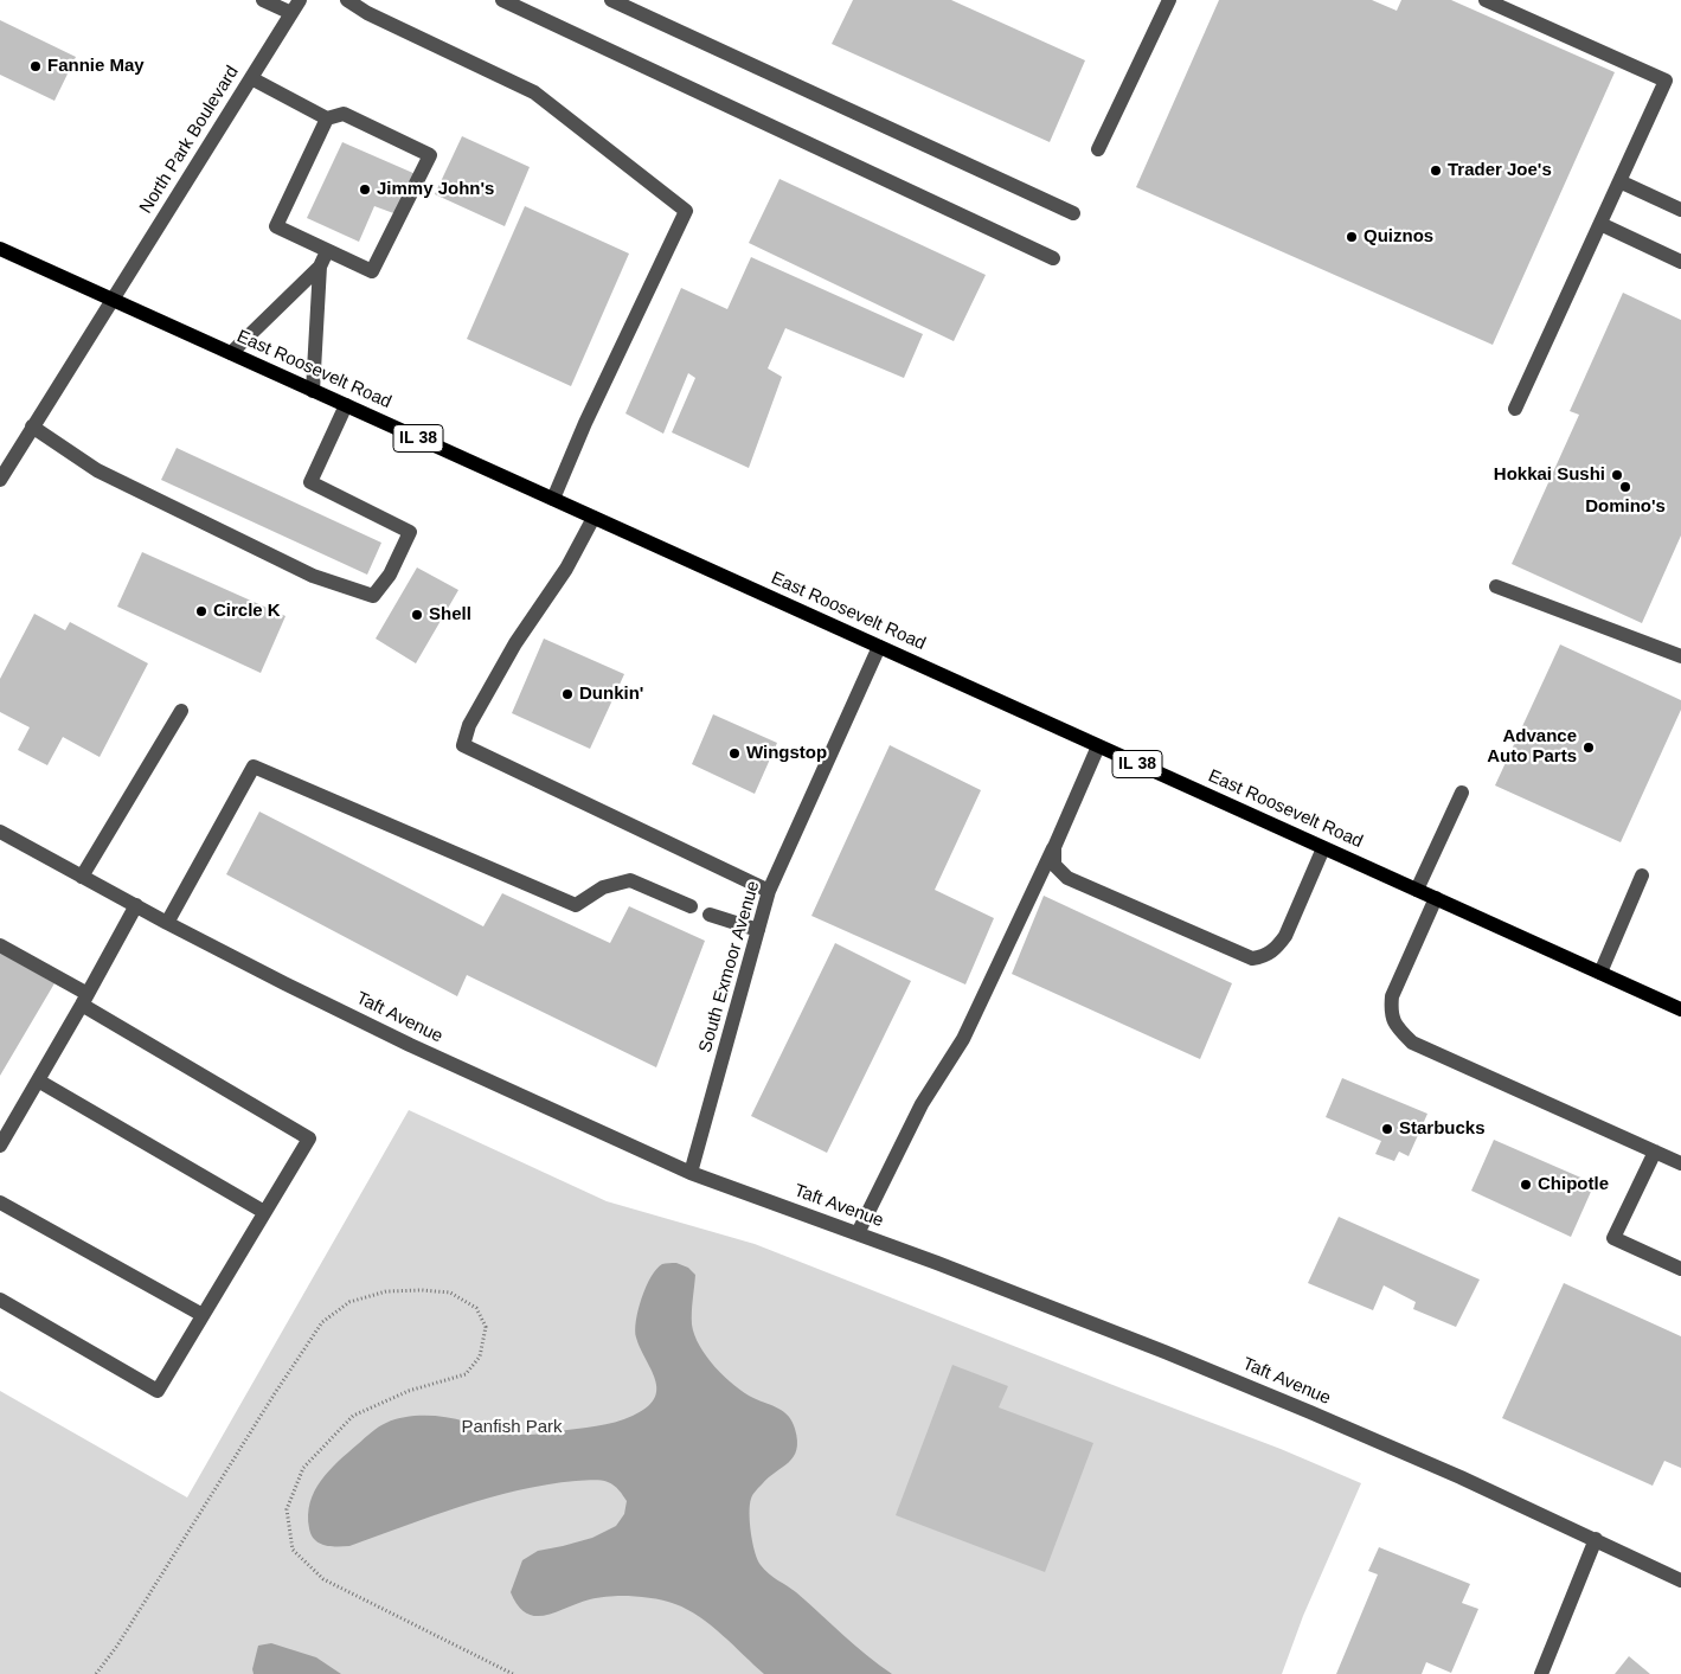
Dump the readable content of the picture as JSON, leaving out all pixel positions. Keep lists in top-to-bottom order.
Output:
{
  "streets": {
    "main road": ["East Roosevelt Road", "IL 38"],
    "street": ["North Park Boulevard", "South Exmoor Avenue", "Taft Avenue"]
  },
  "crossings": [
    ["North Park Boulevard", "East Roosevelt Road"],
    ["East Roosevelt Road", "South Exmoor Avenue"],
    ["South Exmoor Avenue", "Taft Avenue"]
  ],
  "parks": ["Panfish Park"],
  "places": [
    "Fannie May",
    "Trader Joe's",
    "Jimmy John's",
    "Quiznos",
    "Hokkai Sushi",
    "Domino's",
    "Circle K",
    "Shell",
    "Dunkin'",
    "Advance Auto Parts",
    "Wingstop",
    "Starbucks",
    "Chipotle"
  ]
}
